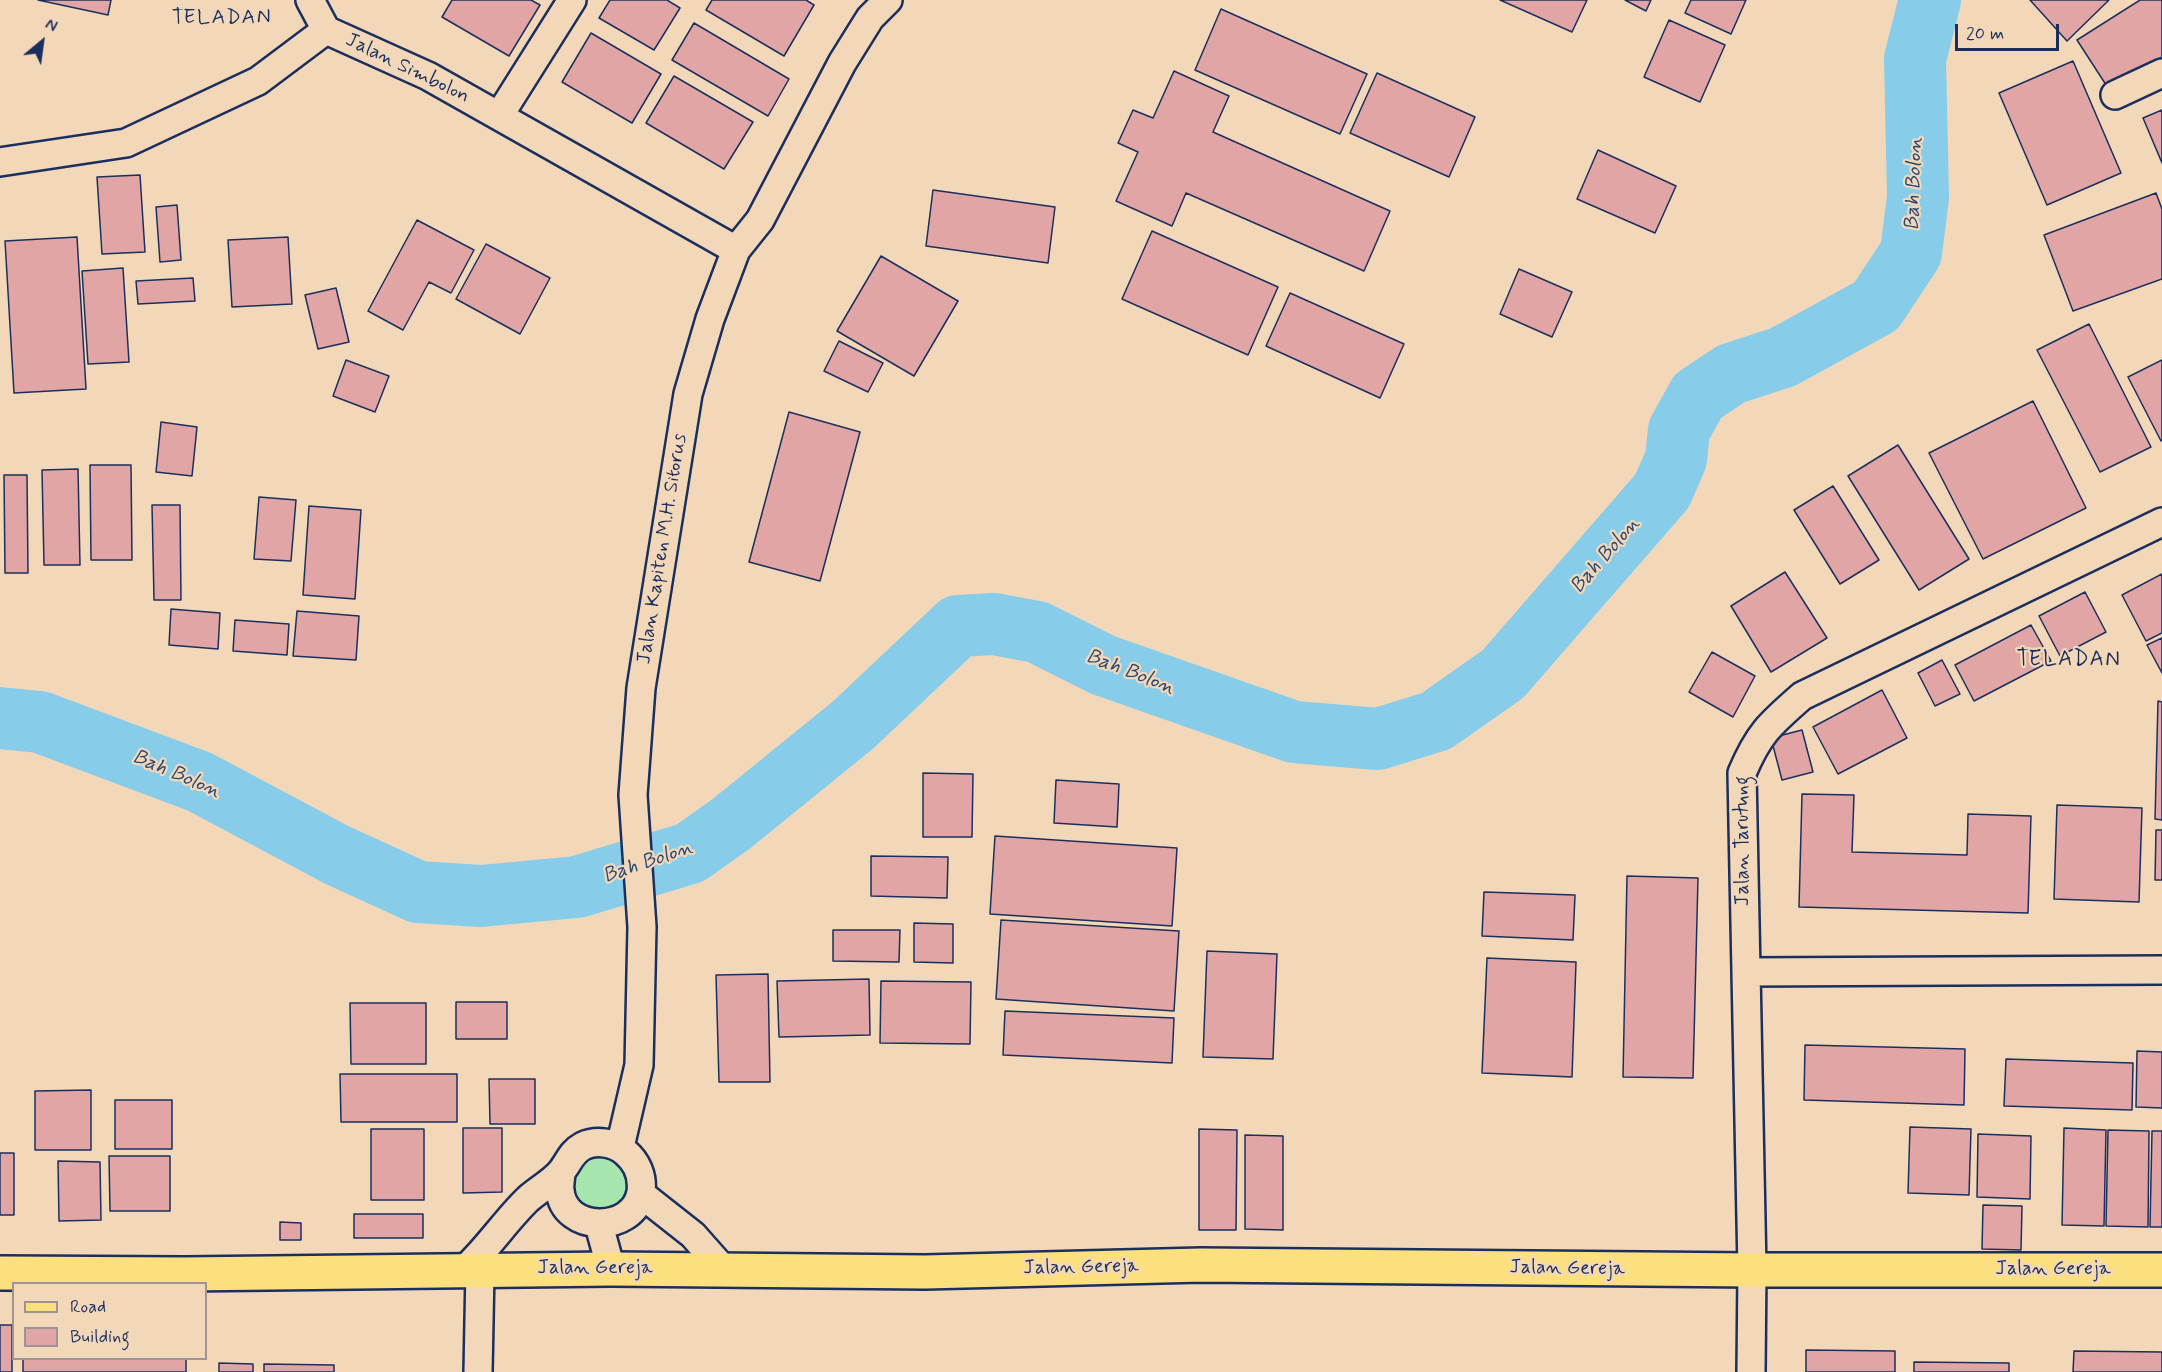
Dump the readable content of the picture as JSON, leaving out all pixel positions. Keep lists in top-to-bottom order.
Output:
{
  "streets": {
    "main road": ["Jalan Gereja"],
    "street": ["Jalan Simbolon", "Jalan Kapiten M.H. Sitorus", "Jalan Tarutung"]
  },
  "crossings": [
    ["Jalan Simbolon", "Jalan Kapiten M.H. Sitorus"],
    ["Jalan Tarutung", "Jalan Gereja"]
  ],
  "districts": ["TELADAN", "TELADAN"],
  "water": ["Bah Bolon"],
  "legend": ["Road", "Building"],
  "scale_bar": "20 m",
  "north": "top right"
}
